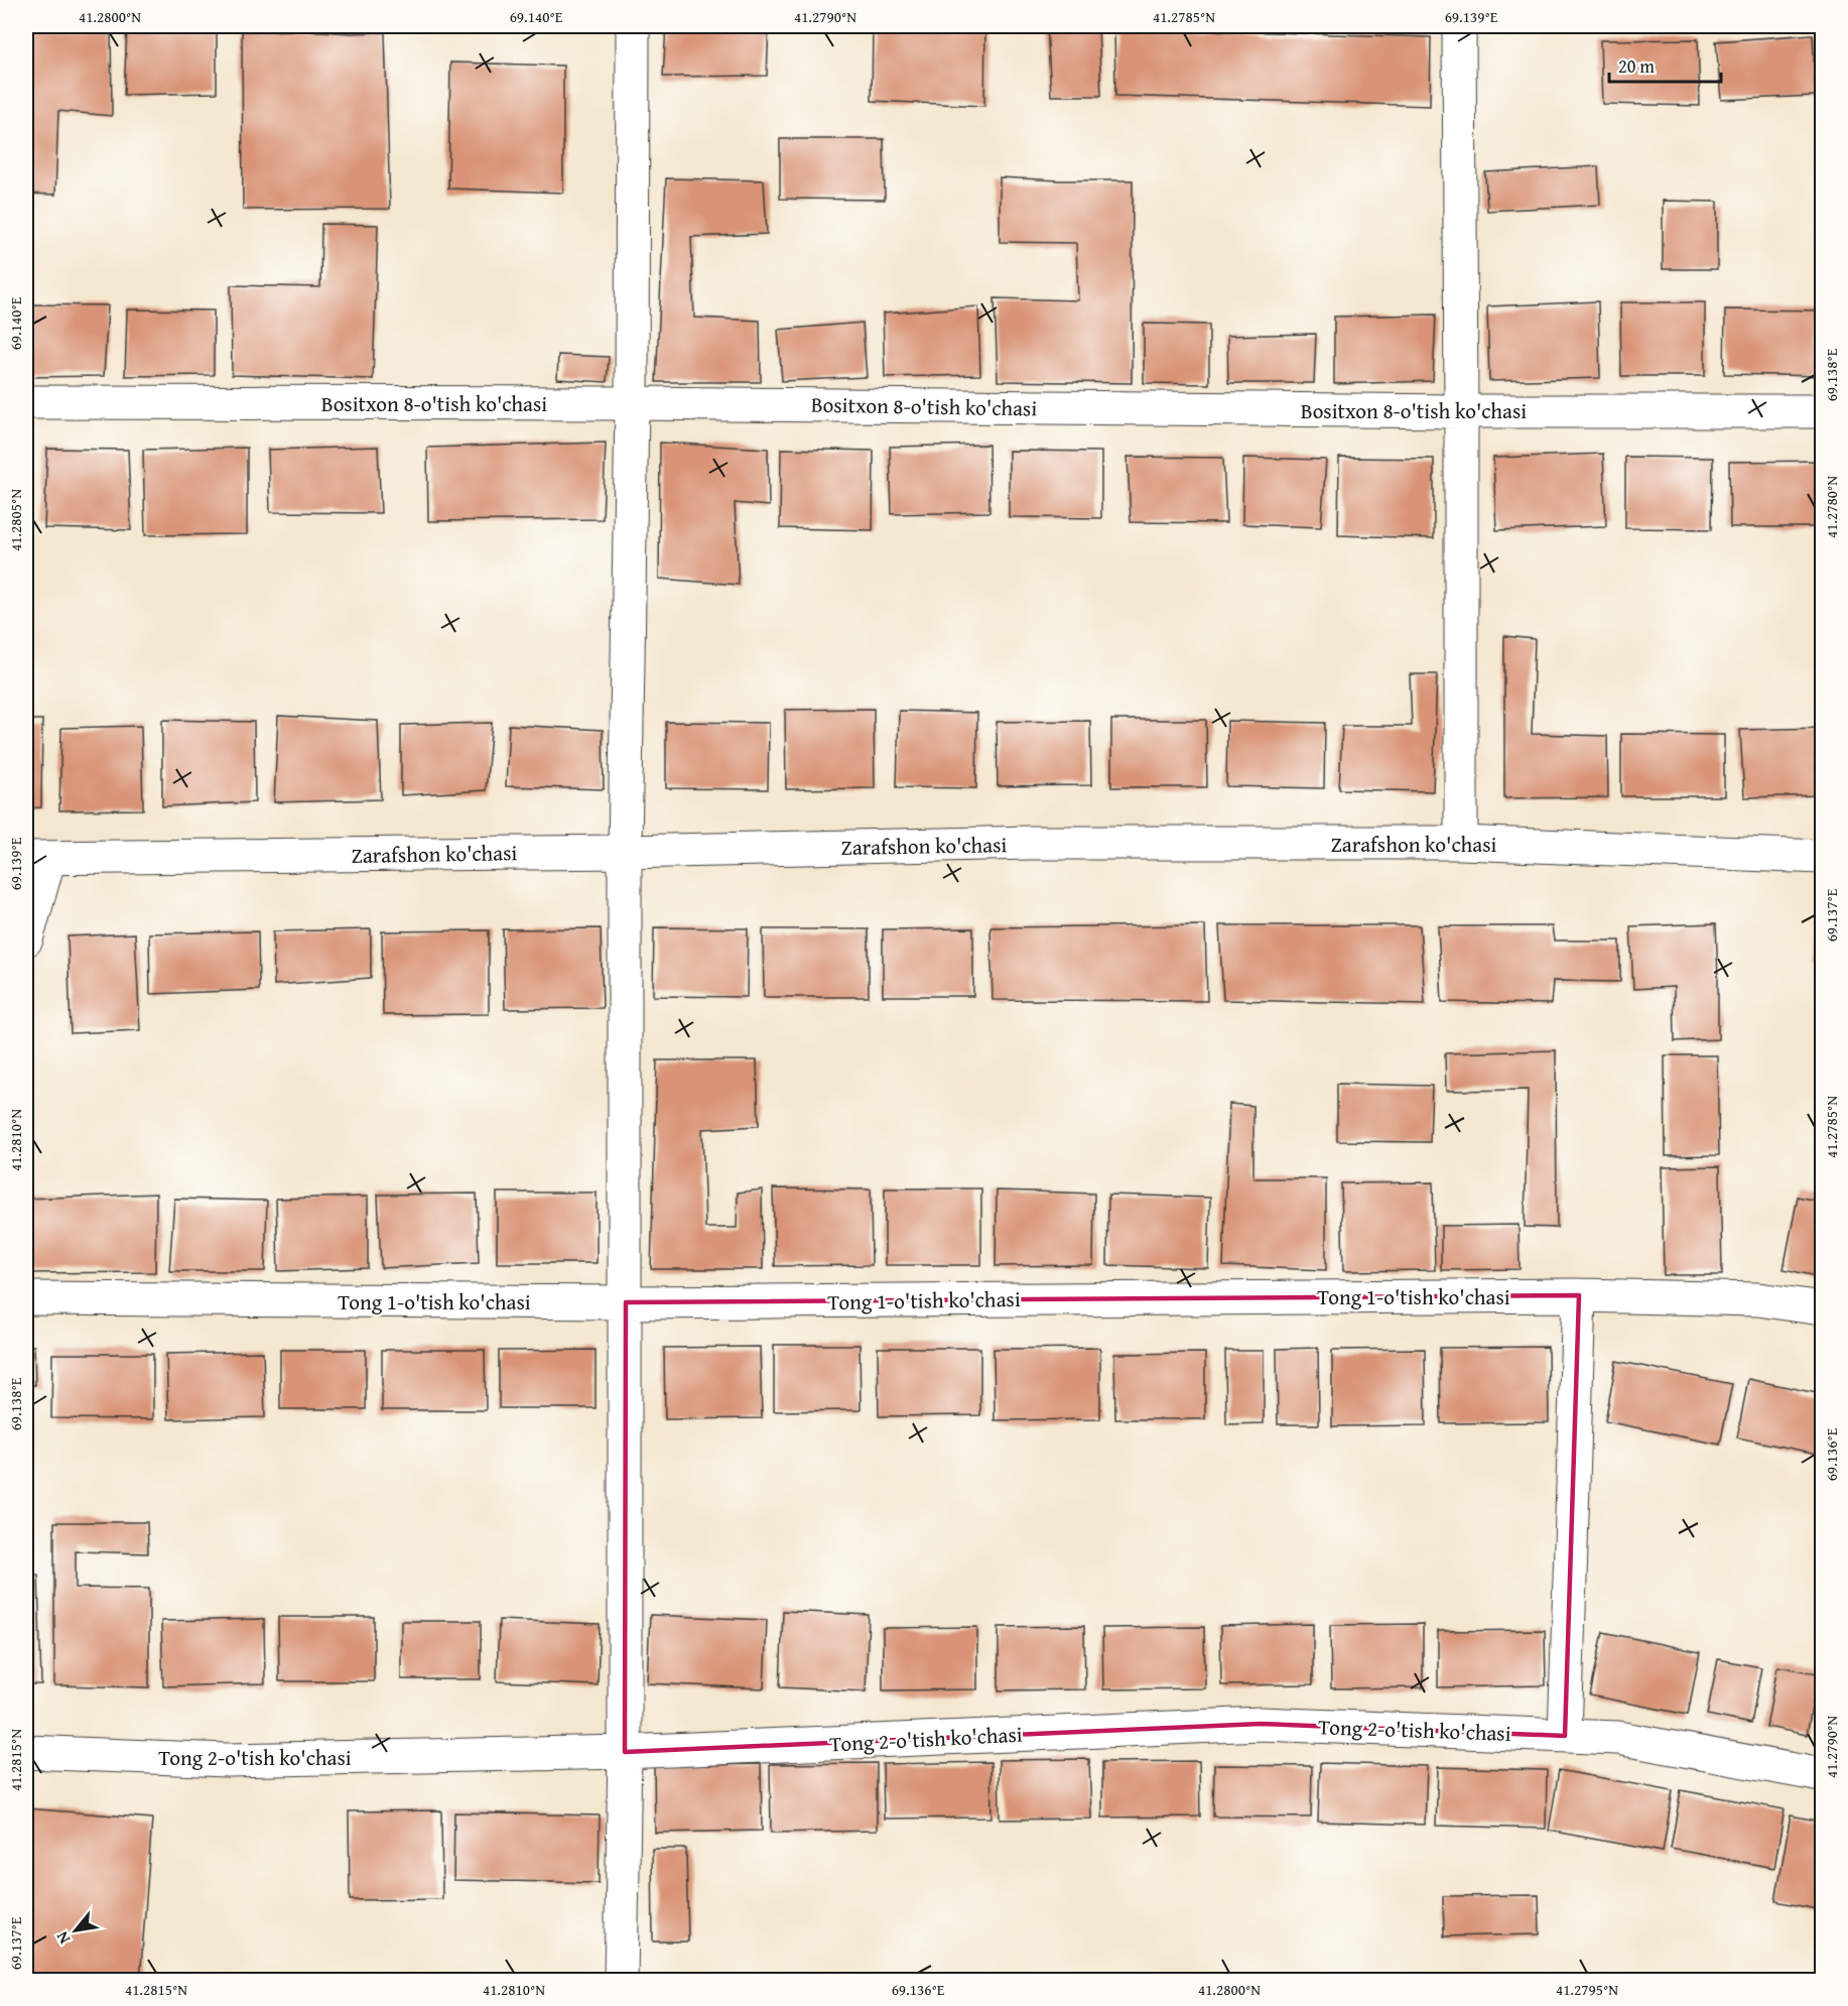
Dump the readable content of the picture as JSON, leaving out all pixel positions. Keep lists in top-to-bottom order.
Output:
{
  "streets": {
    "street": [
      "Bositxon 8-o'tish ko'chasi",
      "Zarafshon ko'chasi",
      "Tong 1-o'tish ko'chasi",
      "Tong 2-o'tish ko'chasi"
    ]
  },
  "scale_bar": "20 m",
  "north": "bottom left",
  "coordinates": [
    "41.2800°N",
    "69.140°E",
    "41.2790°N",
    "41.2785°N",
    "69.139°E",
    "69.138°E",
    "41.2780°N",
    "41.2805°N",
    "69.137°E",
    "41.2810°N",
    "69.136°E",
    "41.2815°N",
    "41.2795°N"
  ]
}
